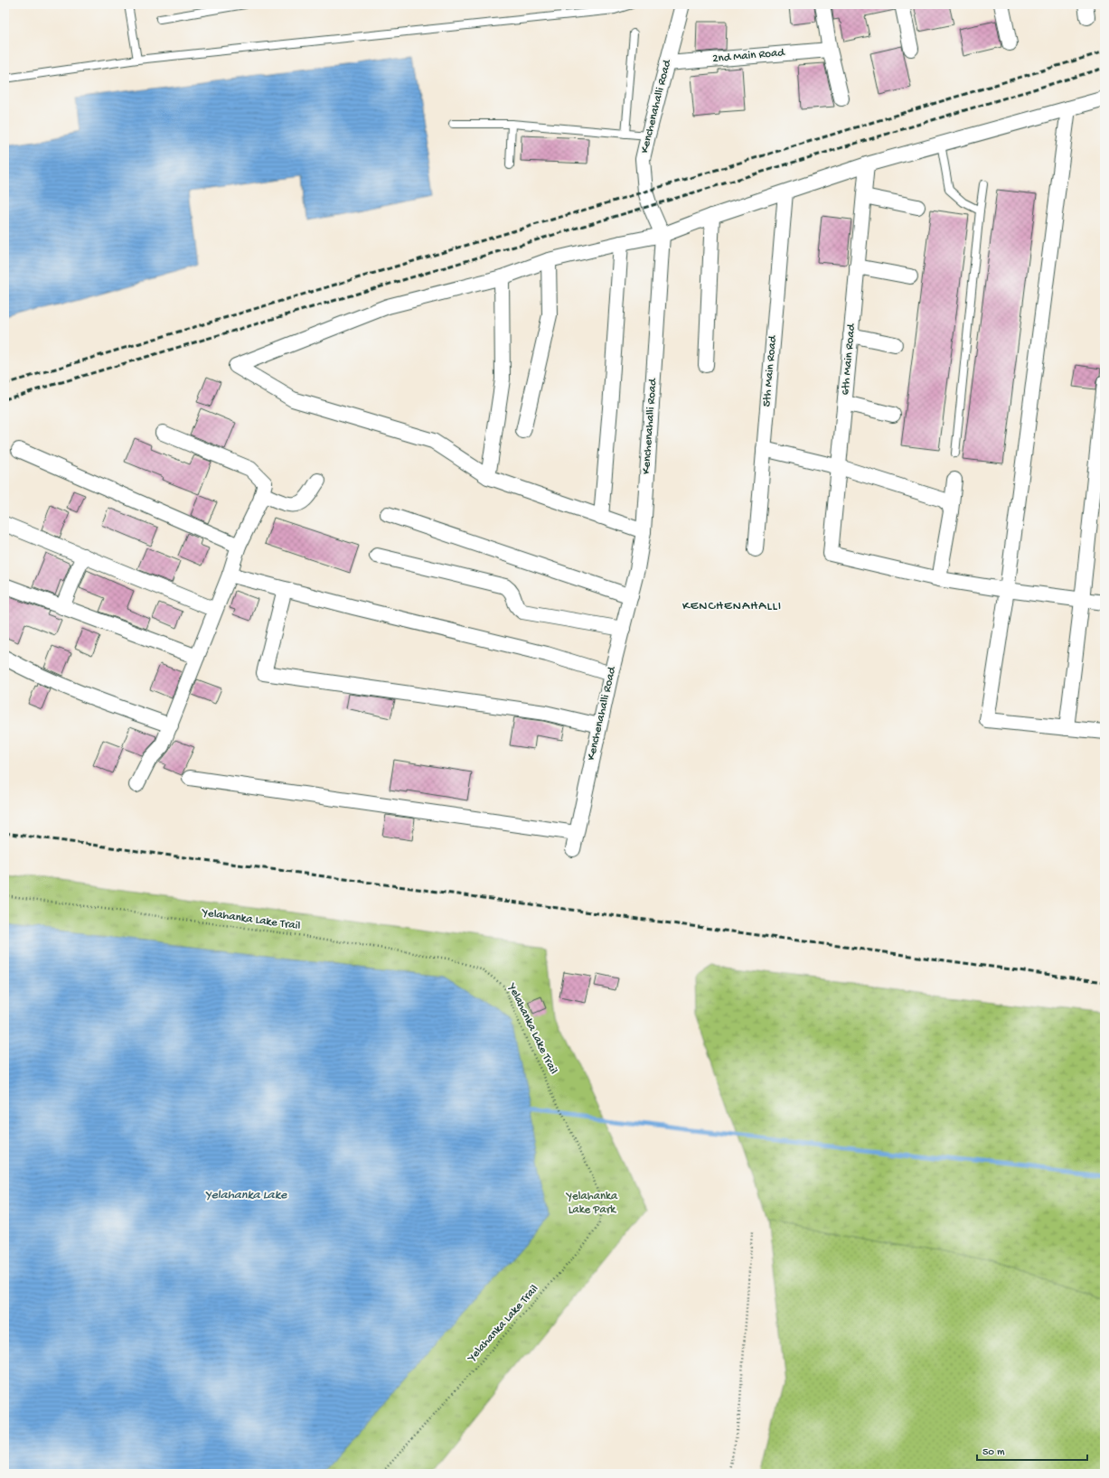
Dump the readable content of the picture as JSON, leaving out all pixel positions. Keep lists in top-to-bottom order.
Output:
{
  "streets": {
    "street": [
      "2nd Main Road",
      "Kenchenahalli Road",
      "6th Main Road",
      "5th Main Road"
    ],
    "path": ["Yelahanka Lake Trail"]
  },
  "crossings": [
    ["2nd Main Road", "Kenchenahalli Road"]
  ],
  "districts": ["KENCHENAHALLI"],
  "water": ["Yelahanka Lake"],
  "parks": ["Yelahanka Lake Park"],
  "scale_bar": "50 m"
}
